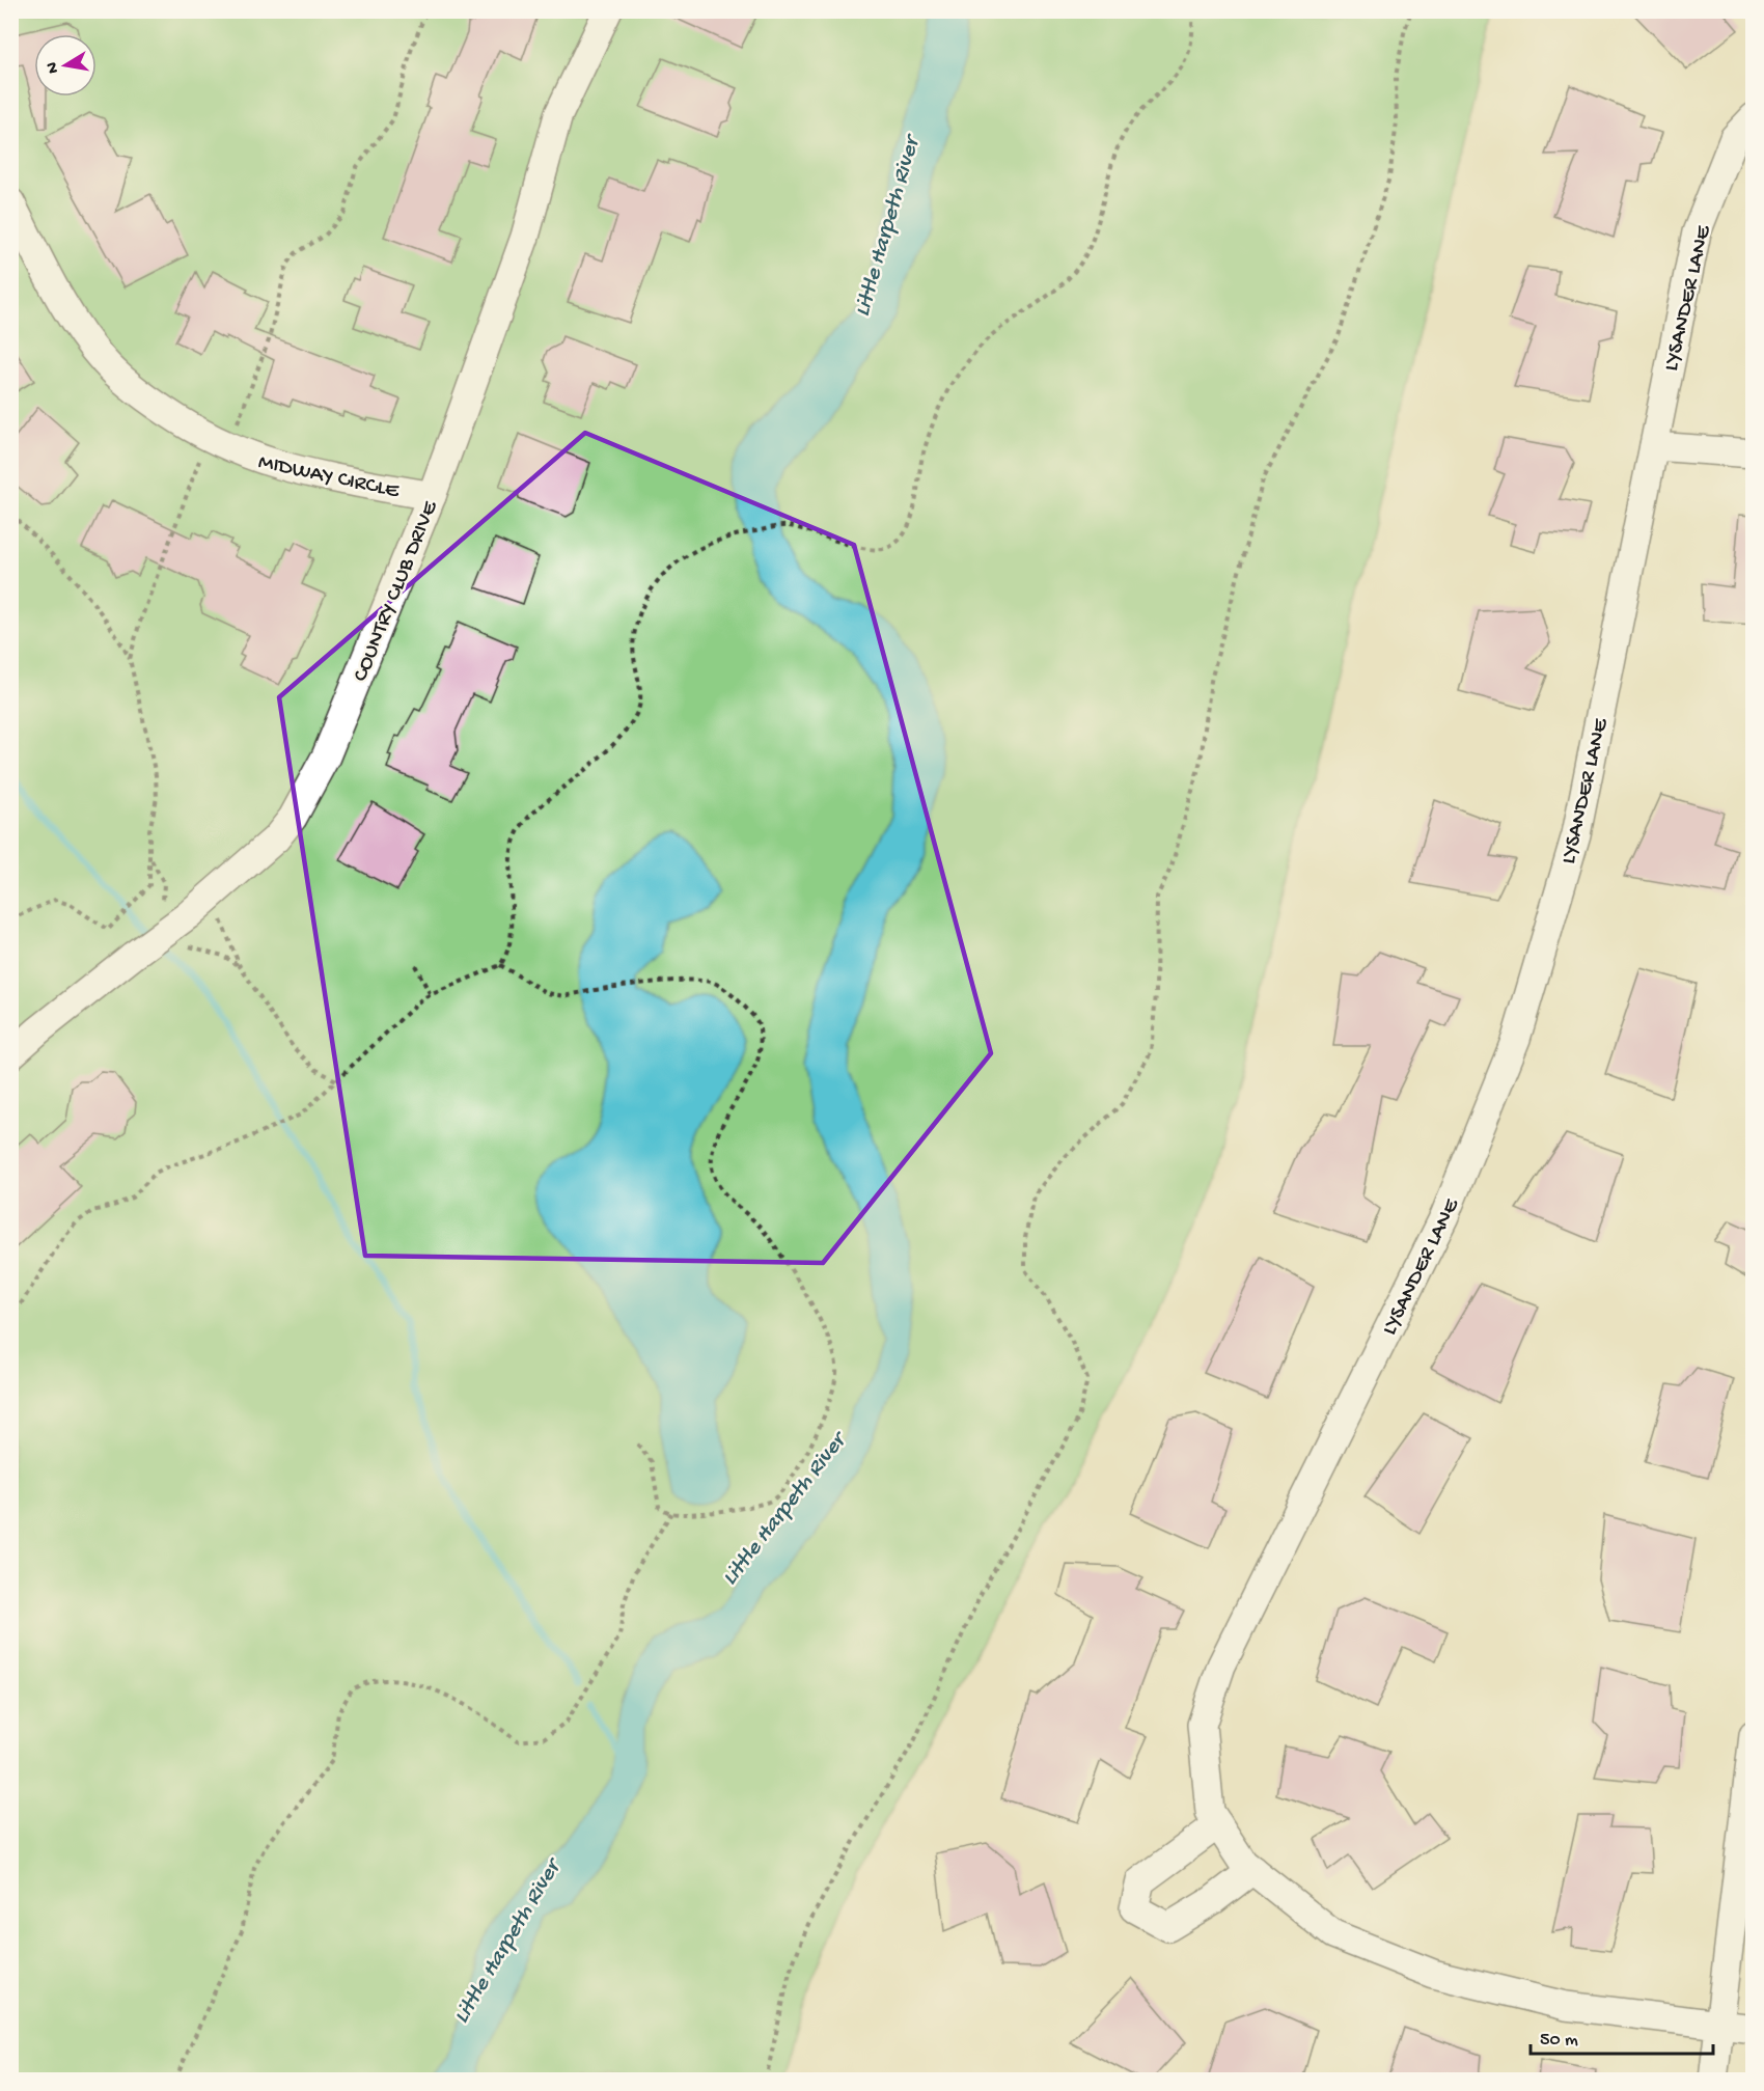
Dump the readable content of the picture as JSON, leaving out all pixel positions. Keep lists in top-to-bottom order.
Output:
{
  "streets": {
    "street": ["LYSANDER LANE", "MIDWAY CIRCLE", "COUNTRY CLUB DRIVE"]
  },
  "crossings": [
    ["MIDWAY CIRCLE", "COUNTRY CLUB DRIVE"]
  ],
  "water": ["Little Harpeth River"],
  "scale_bar": "50 m",
  "north": "left"
}
